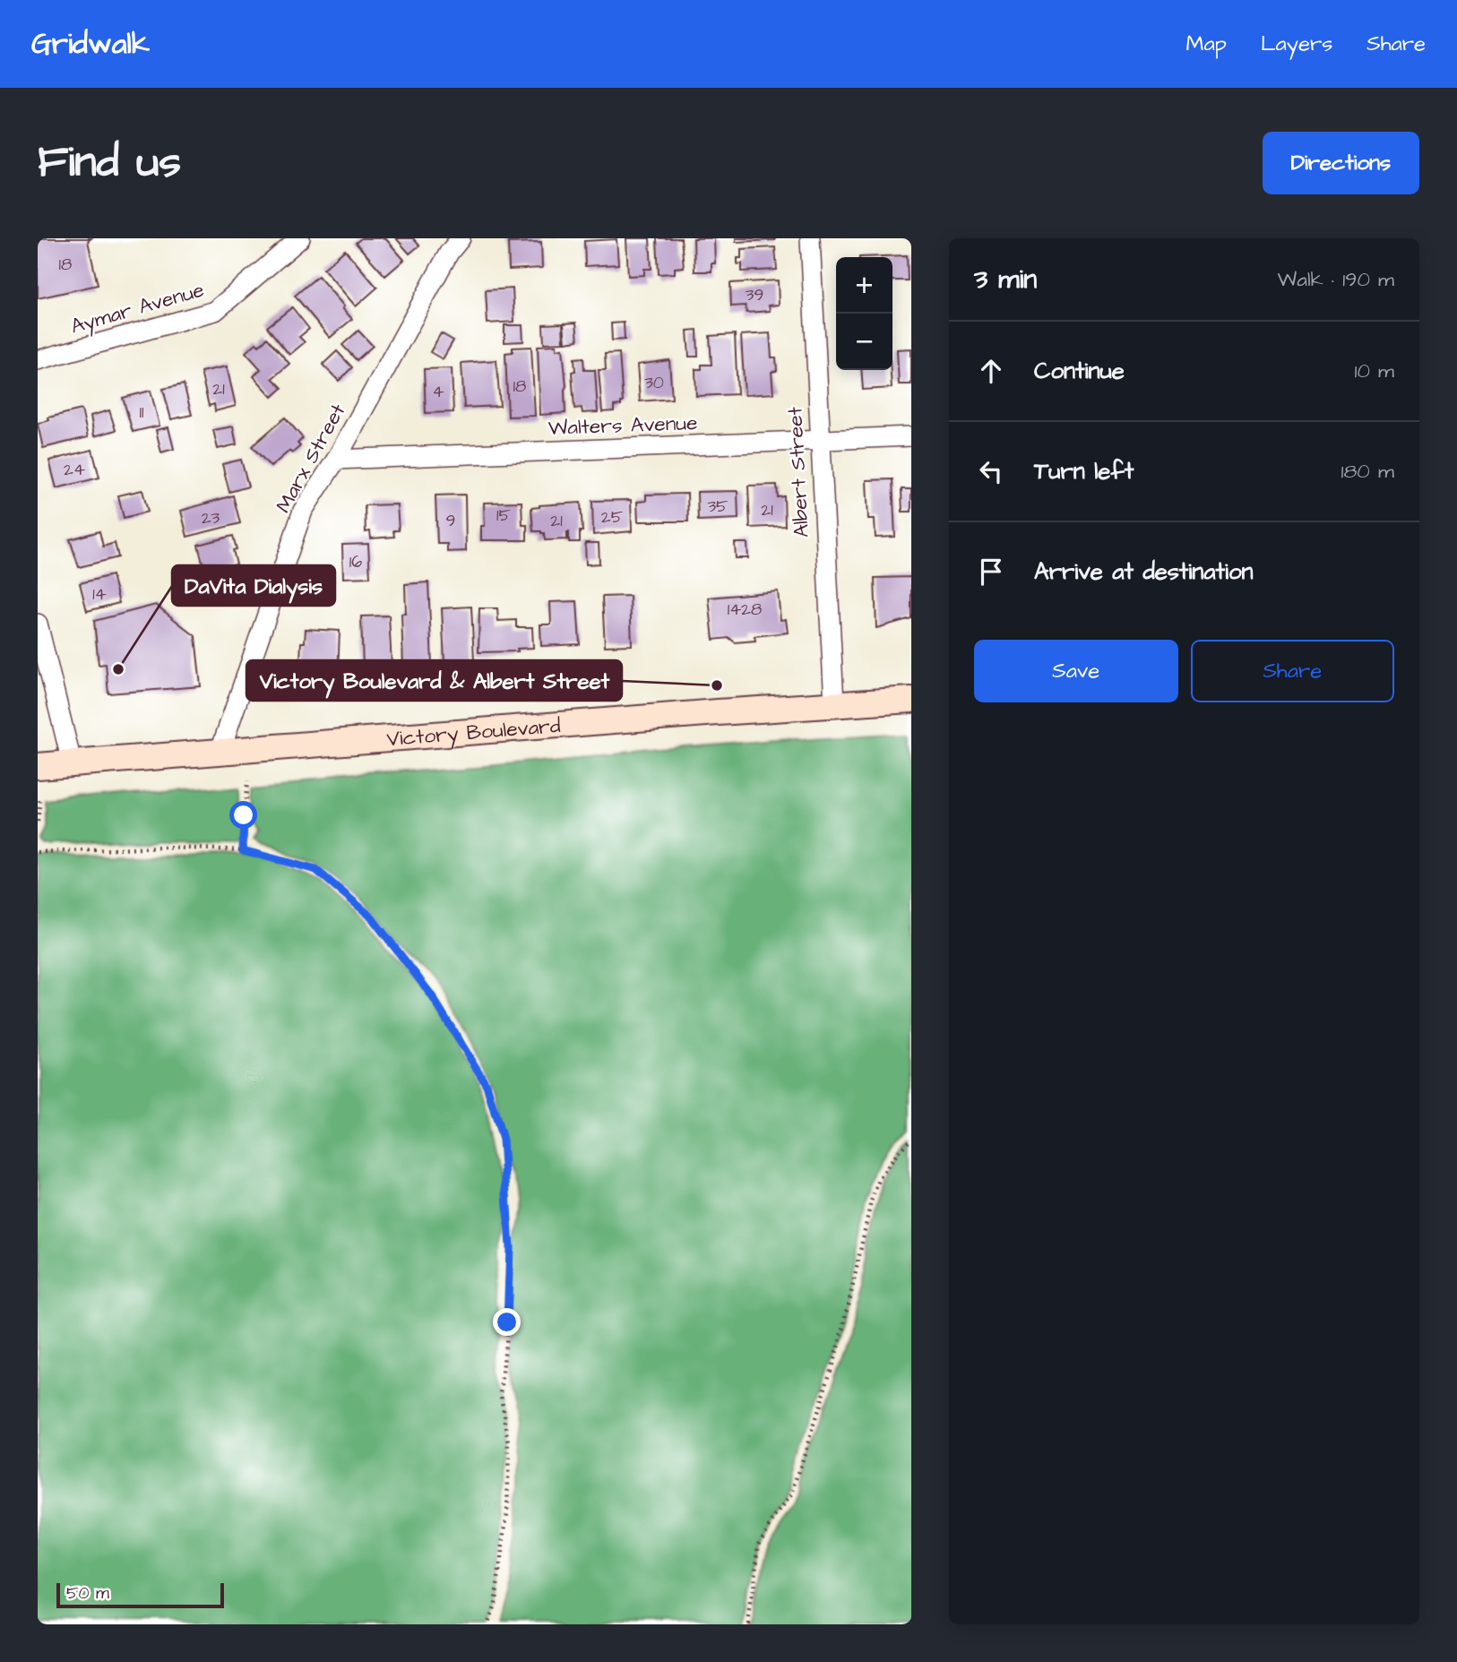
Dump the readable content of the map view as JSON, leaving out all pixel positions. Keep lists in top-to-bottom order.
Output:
{
  "streets": {
    "main road": ["Victory Boulevard"],
    "street": [
      "Aymar Avenue",
      "Walters Avenue",
      "Marx Street",
      "Albert Street"
    ]
  },
  "crossings": [
    ["Walters Avenue", "Marx Street"],
    ["Walters Avenue", "Albert Street"],
    ["Marx Street", "Victory Boulevard"],
    ["Albert Street", "Victory Boulevard"]
  ],
  "places": ["DaVita Dialysis", "Victory Boulevard & Albert Street"],
  "house_numbers": [
    "18",
    "39",
    "30",
    "18",
    "21",
    "4",
    "11",
    "24",
    "35",
    "21",
    "15",
    "25",
    "23",
    "9",
    "21",
    "16",
    "14",
    "1428"
  ],
  "scale_bar": "50 m",
  "page": {
    "header": "Gridwalk",
    "nav": ["Map", "Layers", "Share"],
    "buttons": [
      "Directions",
      ["Save", "Share"]
    ],
    "title": "Find us",
    "heading": ["3 min", "Walk · 190 m"],
    "map_buttons": ["+", "−"],
    "list": [
      ["Continue", "10 m"],
      ["Turn left", "180 m"],
      "Arrive at destination"
    ],
    "scale": "50 m"
  }
}
